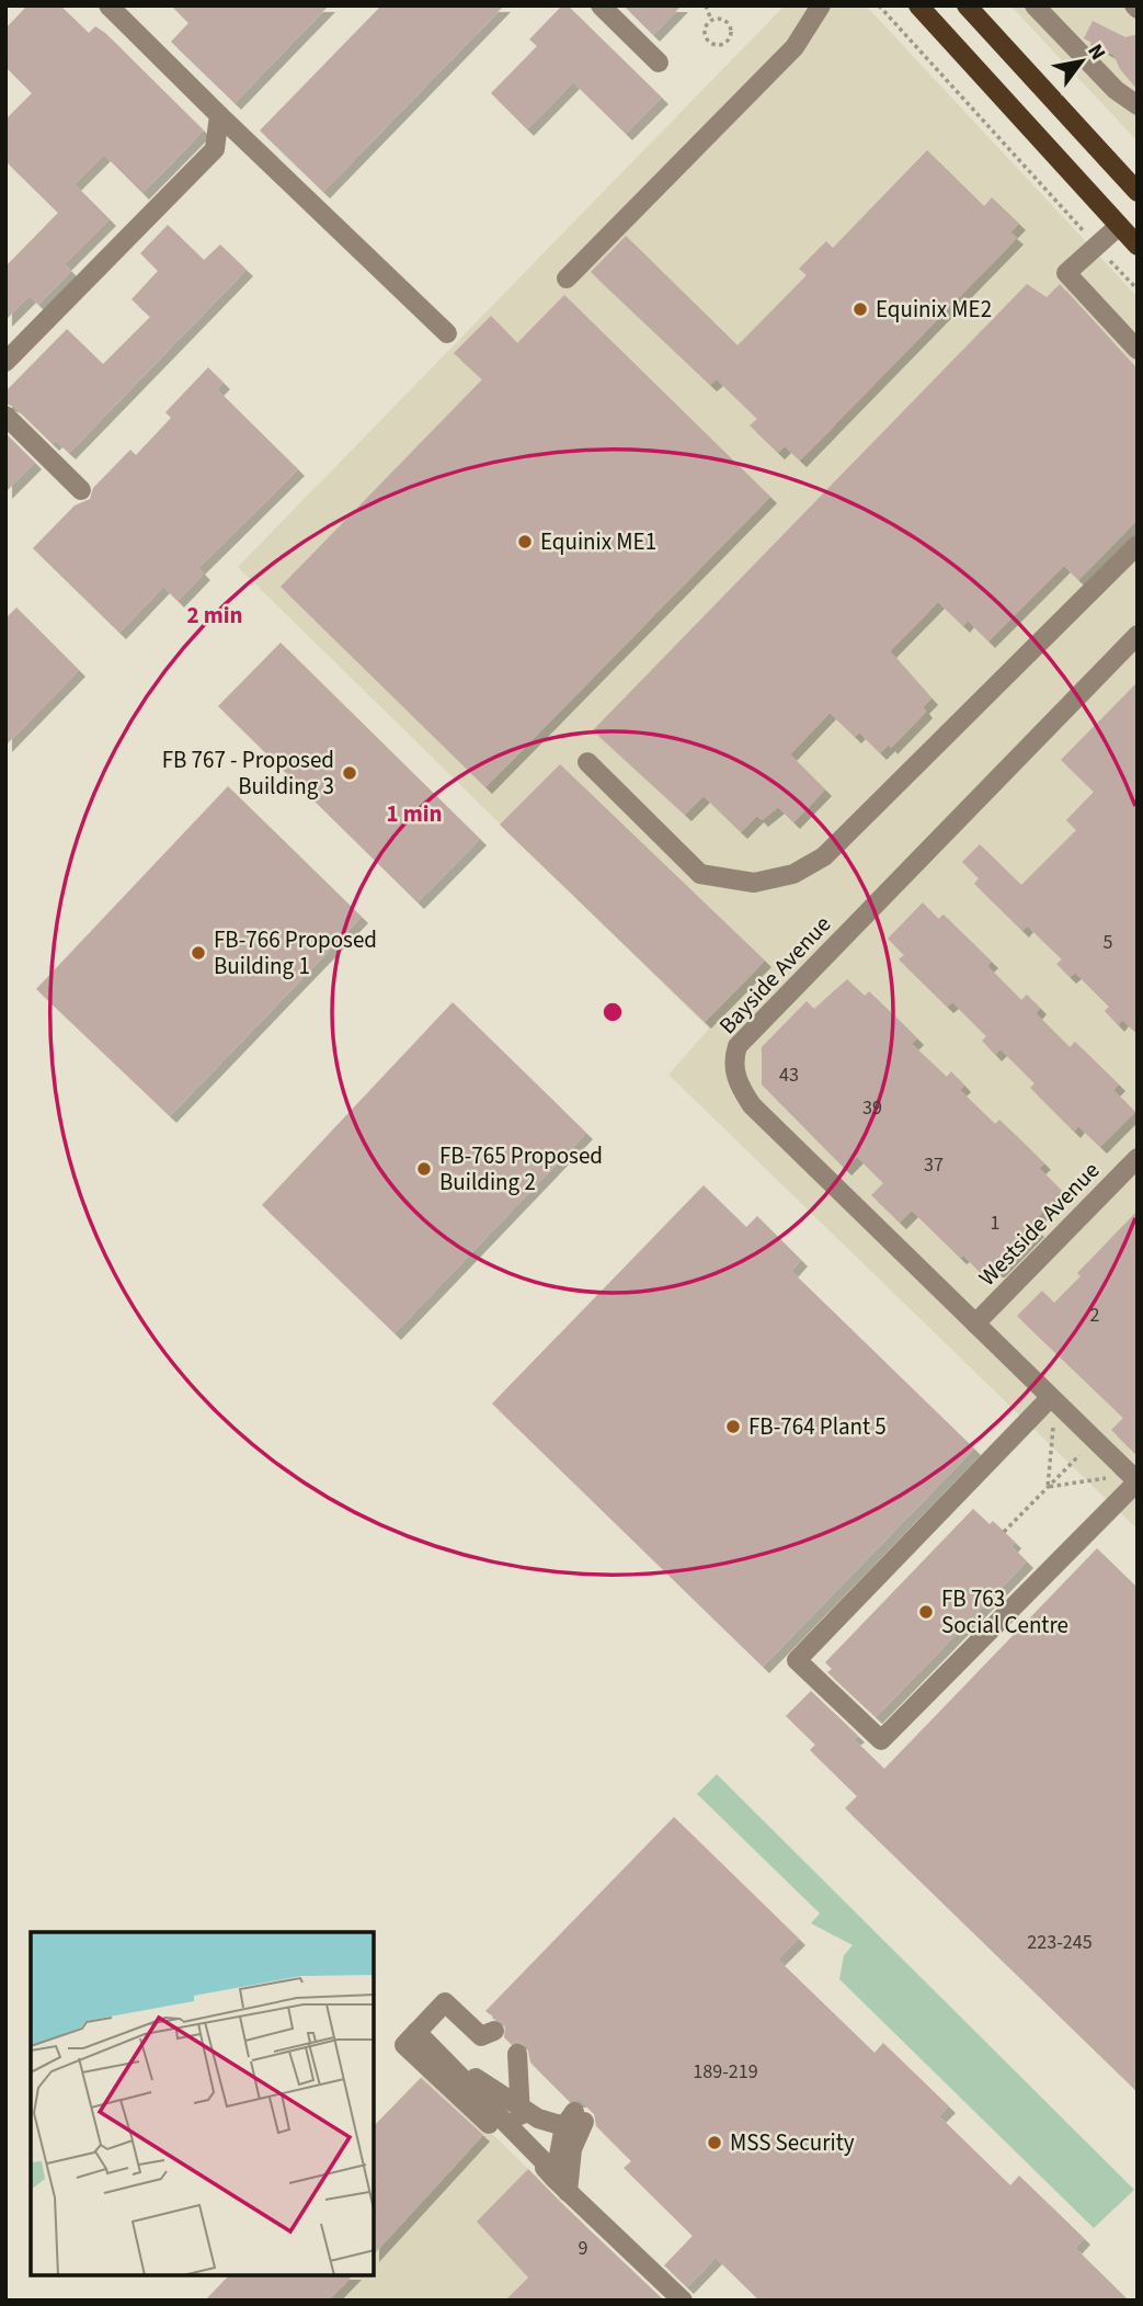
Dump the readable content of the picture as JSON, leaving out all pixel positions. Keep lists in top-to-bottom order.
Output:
{
  "streets": {
    "lane": ["Bayside Avenue", "Westside Avenue"]
  },
  "crossings": [
    ["Bayside Avenue", "Westside Avenue"]
  ],
  "places": [
    "Equinix ME2",
    "Equinix ME1",
    "FB 767 - Proposed Building 3",
    "FB-766 Proposed Building 1",
    "FB-765 Proposed Building 2",
    "FB-764 Plant 5",
    "FB 763 Social Centre",
    "MSS Security"
  ],
  "house_numbers": [
    "5",
    "43",
    "39",
    "37",
    "1",
    "2",
    "223-245",
    "189-219",
    "9"
  ],
  "north": "top right",
  "rings": ["2 min", "1 min"]
}
